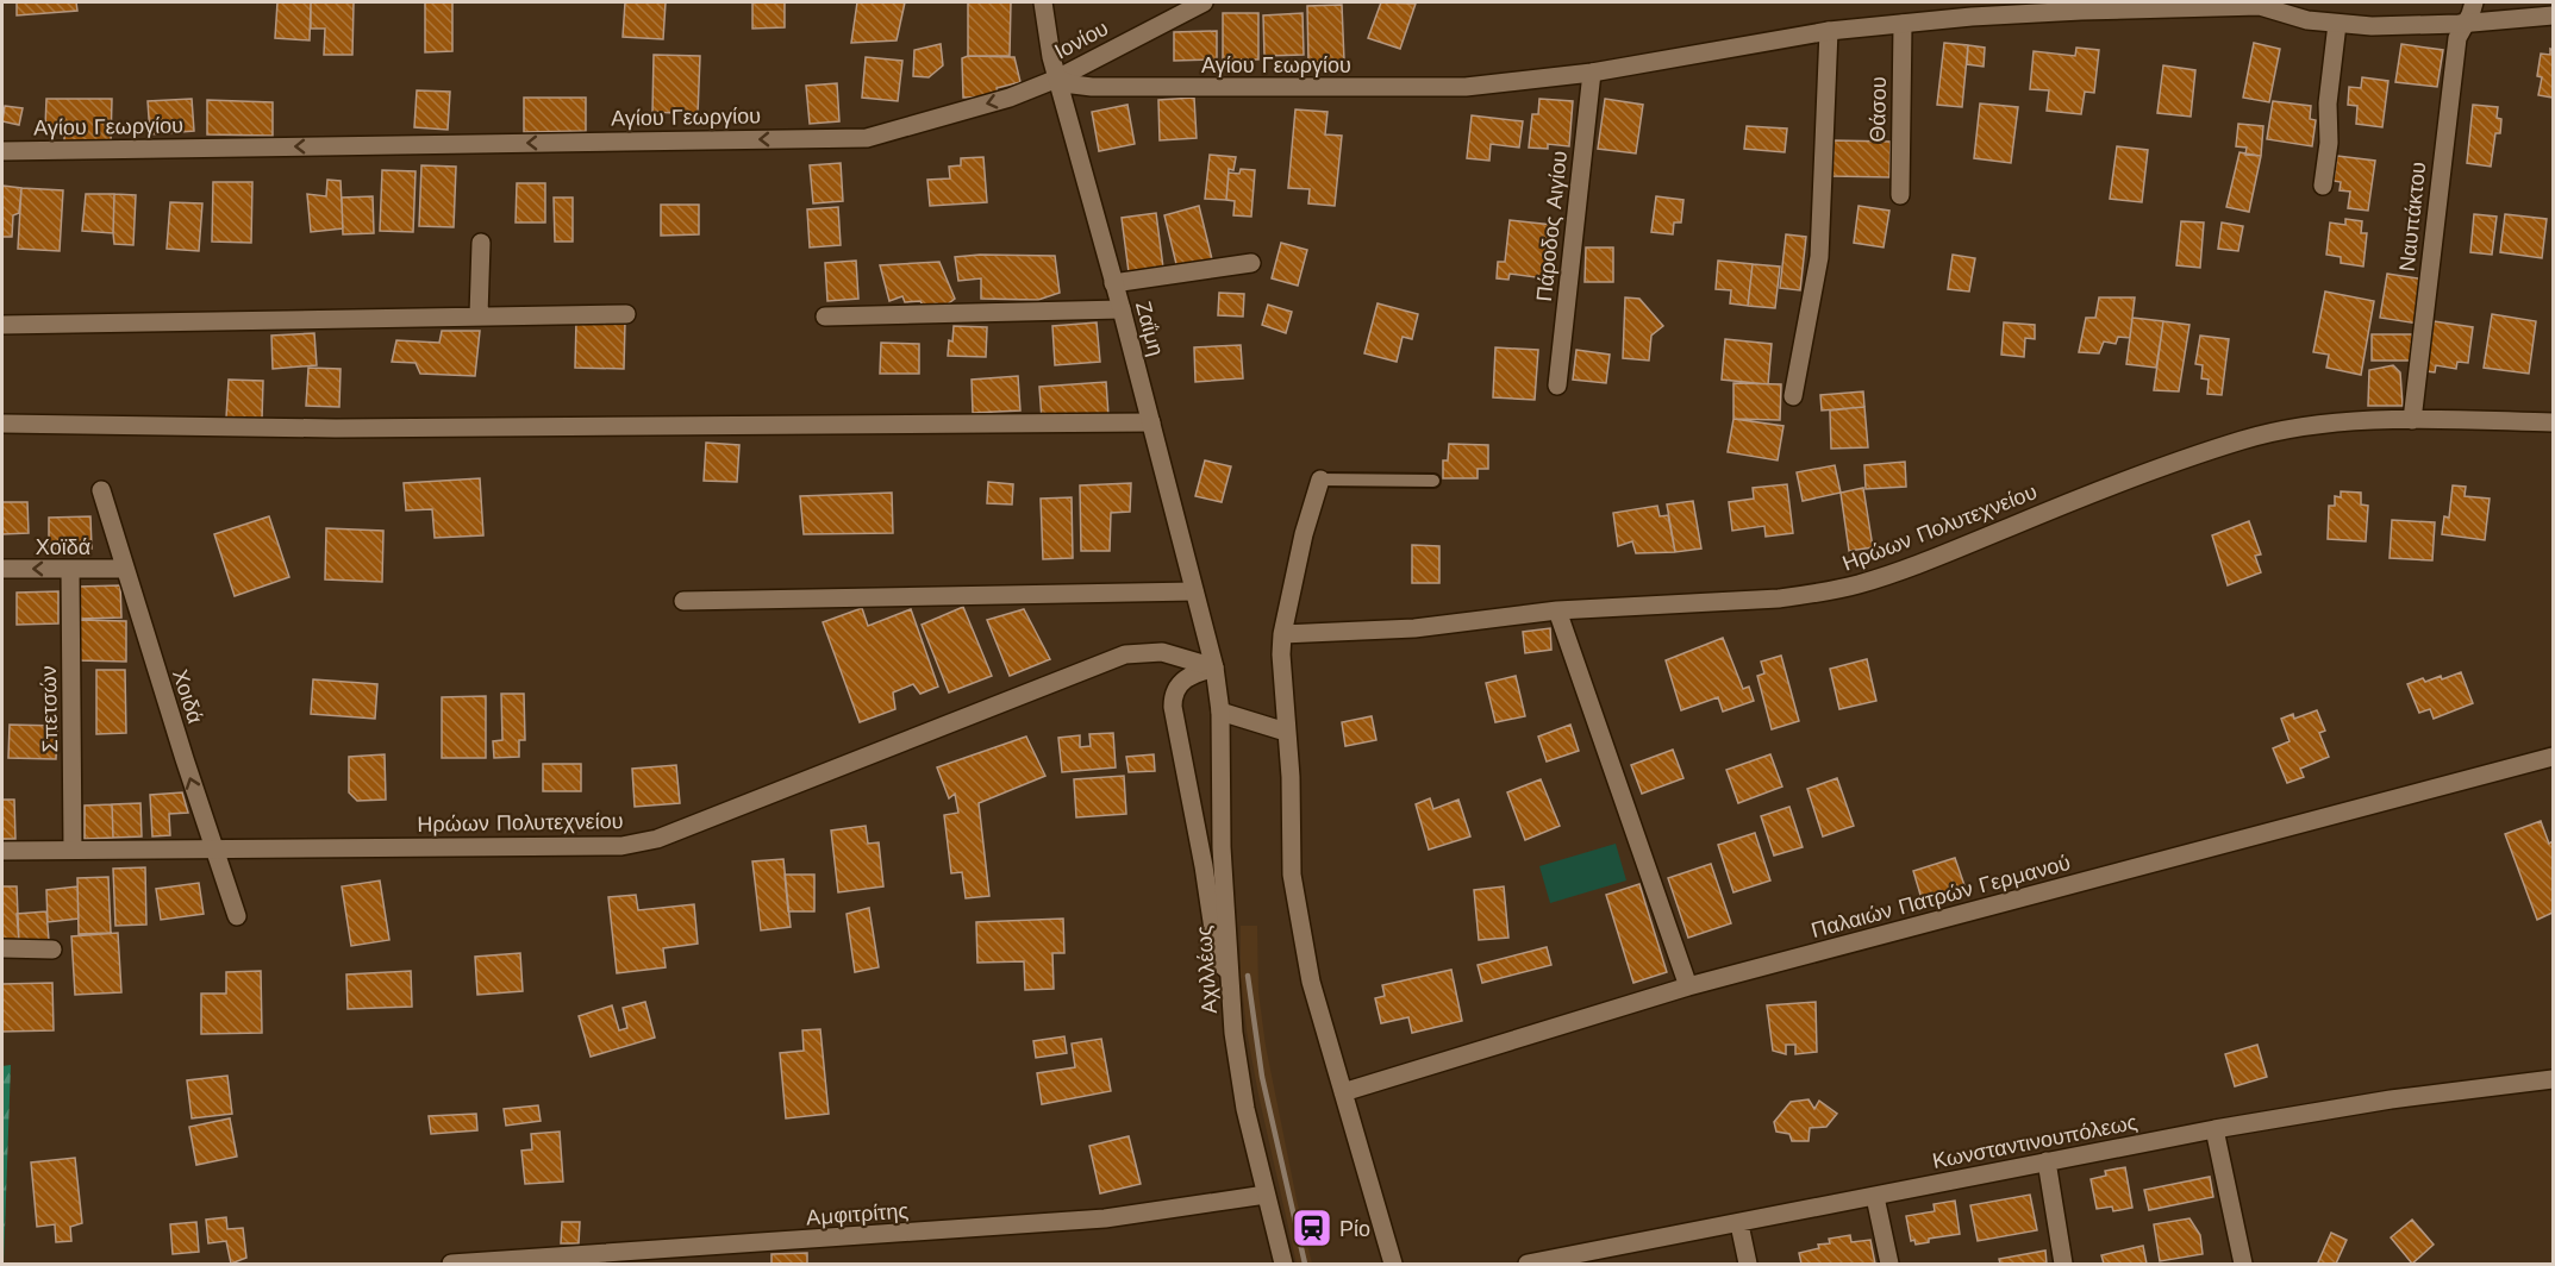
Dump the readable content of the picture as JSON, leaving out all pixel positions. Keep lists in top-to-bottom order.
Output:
{
  "streets": {
    "street": [
      "Ιονίου",
      "Αγίου Γεωργίου",
      "Θάσου",
      "Ναυπάκτου",
      "Πάροδος Αιγίου",
      "Ζαΐμη",
      "Ηρώων Πολυτεχνείου",
      "Χοϊδά",
      "Χοιδά",
      "Σπετσών",
      "Παλαιών Πατρών Γερμανού",
      "Αχιλλέως",
      "Κωνσταντινουπόλεως",
      "Αμφιτρίτης"
    ]
  },
  "crossings": [
    ["Ιονίου", "Αγίου Γεωργίου"],
    ["Ιονίου", "Ζαΐμη"],
    ["Αγίου Γεωργίου", "Θάσου"],
    ["Αγίου Γεωργίου", "Ναυπάκτου"],
    ["Αγίου Γεωργίου", "Πάροδος Αιγίου"],
    ["Αγίου Γεωργίου", "Ζαΐμη"],
    ["Ναυπάκτου", "Ηρώων Πολυτεχνείου"],
    ["Ζαΐμη", "Ηρώων Πολυτεχνείου"],
    ["Ζαΐμη", "Αχιλλέως"],
    ["Ηρώων Πολυτεχνείου", "Χοιδά"],
    ["Ηρώων Πολυτεχνείου", "Σπετσών"],
    ["Ηρώων Πολυτεχνείου", "Αχιλλέως"],
    ["Χοϊδά", "Χοιδά"],
    ["Χοϊδά", "Σπετσών"],
    ["Αχιλλέως", "Αμφιτρίτης"]
  ],
  "one_way": ["Αγίου Γεωργίου", "Χοιδά"],
  "places": {
    "station": ["Ρίο"]
  }
}
